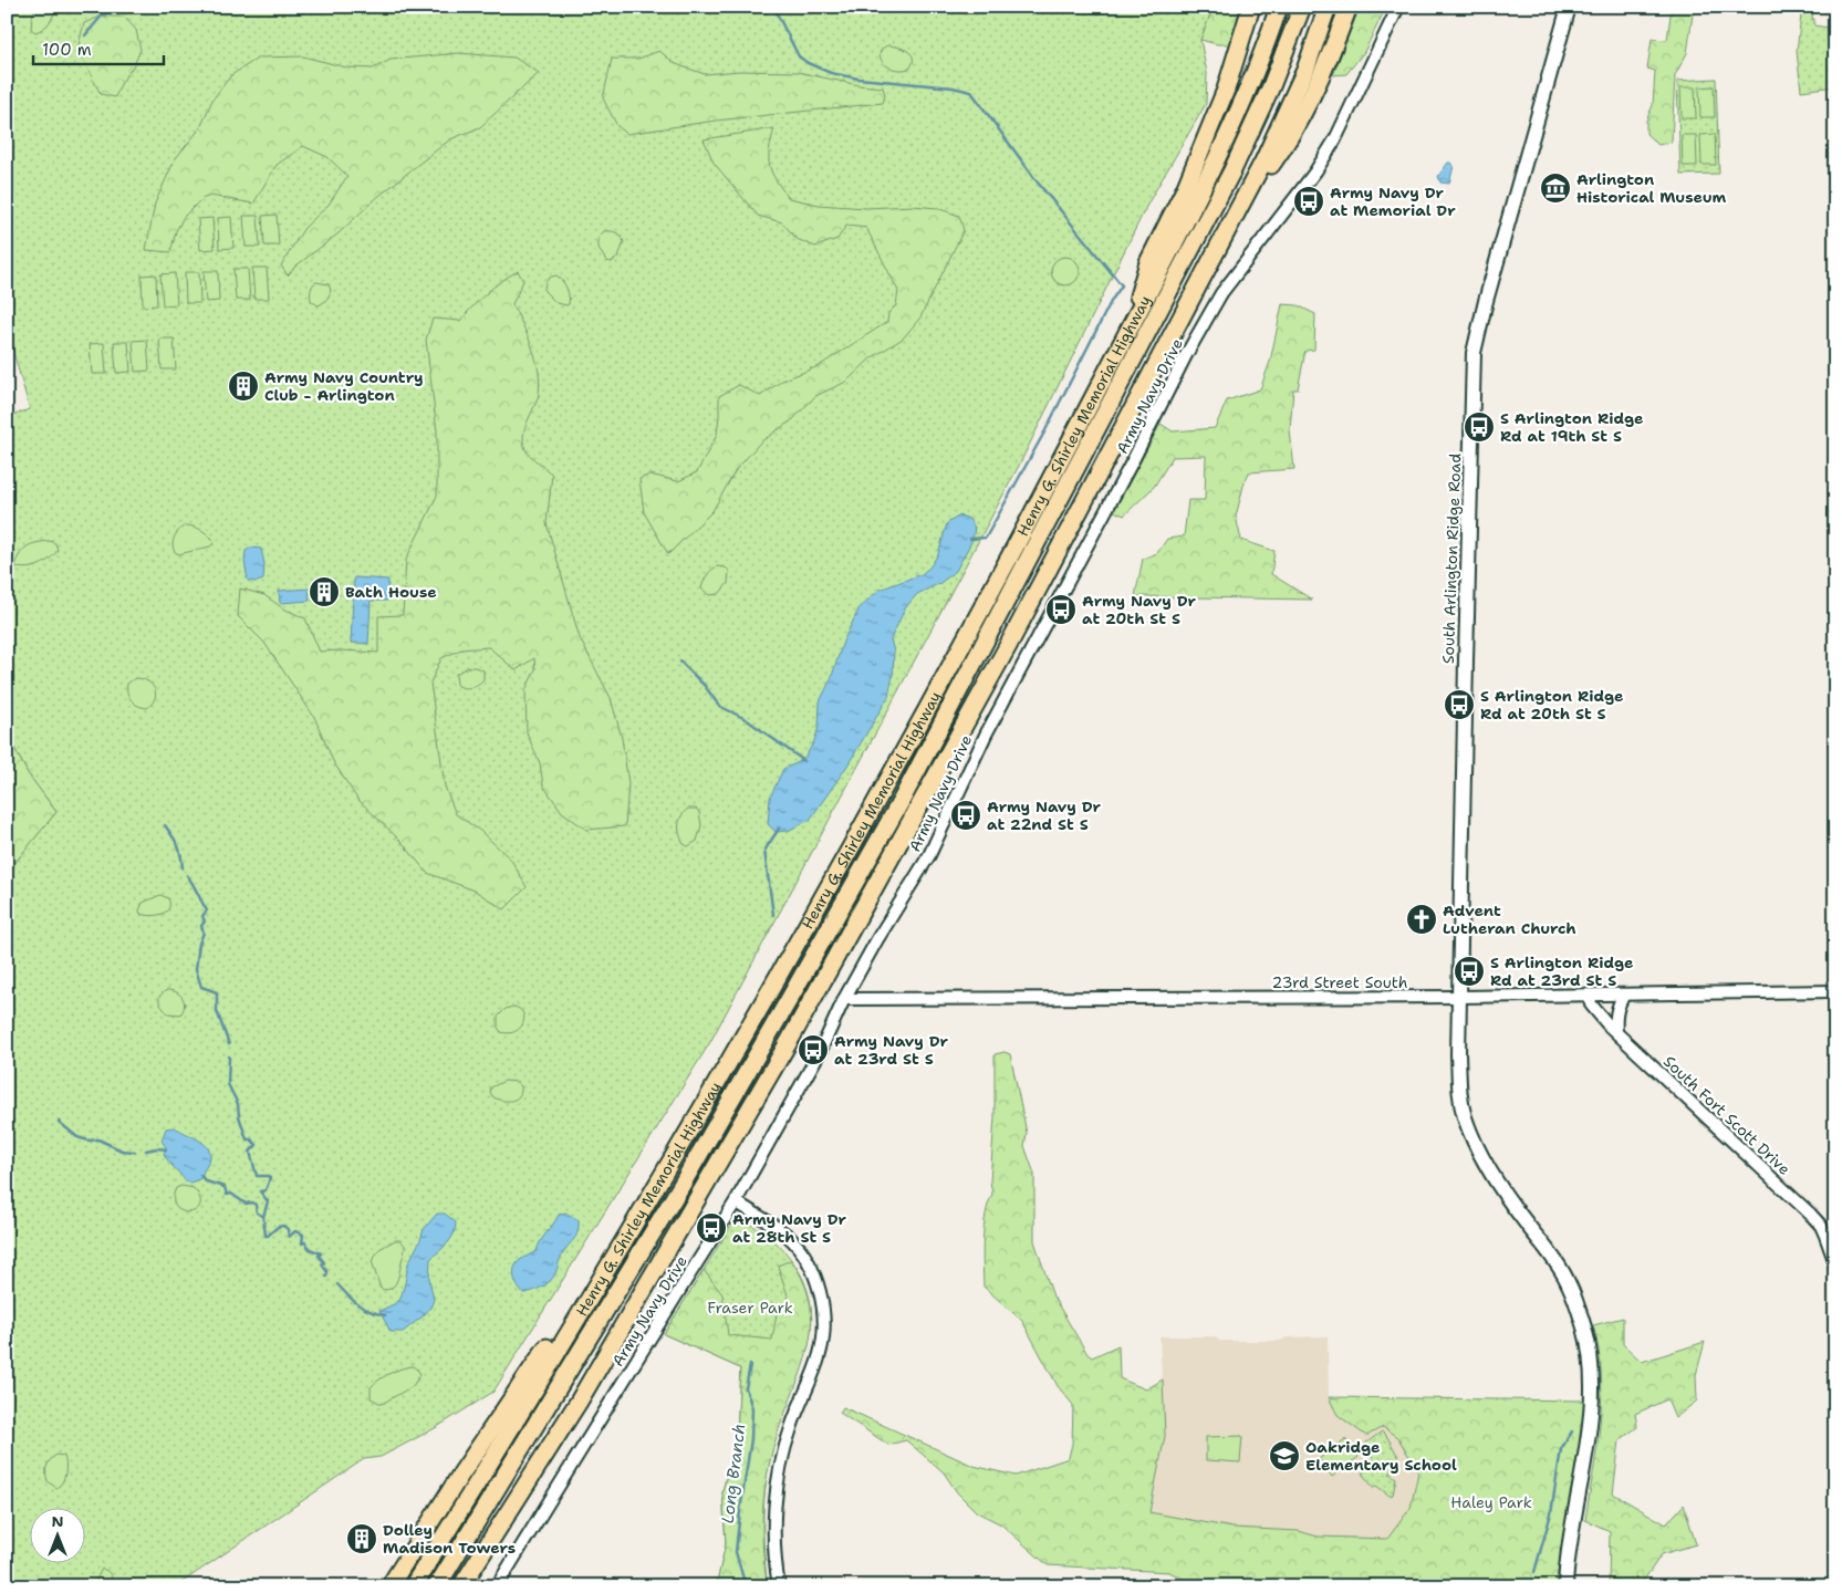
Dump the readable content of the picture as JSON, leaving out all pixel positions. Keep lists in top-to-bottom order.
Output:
{
  "streets": {
    "highway": ["Henry G. Shirley Memorial Highway"],
    "main road": ["South Arlington Ridge Road"],
    "street": ["Army Navy Drive", "23rd Street South", "South Fort Scott Drive"]
  },
  "crossings": [
    ["Army Navy Drive", "23rd Street South"],
    ["South Arlington Ridge Road", "23rd Street South"],
    ["23rd Street South", "South Fort Scott Drive"]
  ],
  "water": ["Long Branch"],
  "parks": ["Fraser Park", "Haley Park"],
  "places": {
    "museum": ["Arlington Historical Museum"],
    "bus stop": [
      "Army Navy Dr at Memorial Dr",
      "S Arlington Ridge Rd at 19th St S",
      "Army Navy Dr at 20th St S",
      "S Arlington Ridge Rd at 20th St S",
      "Army Navy Dr at 22nd St S",
      "S Arlington Ridge Rd at 23rd St S",
      "Army Navy Dr at 23rd St S",
      "Army Navy Dr at 28th St S"
    ],
    "building": ["Army Navy Country Club - Arlington", "Bath House", "Dolley Madison Towers"],
    "church": ["Advent Lutheran Church"],
    "school or university": ["Oakridge Elementary School"]
  },
  "scale_bar": "100 m",
  "north": "top"
}
